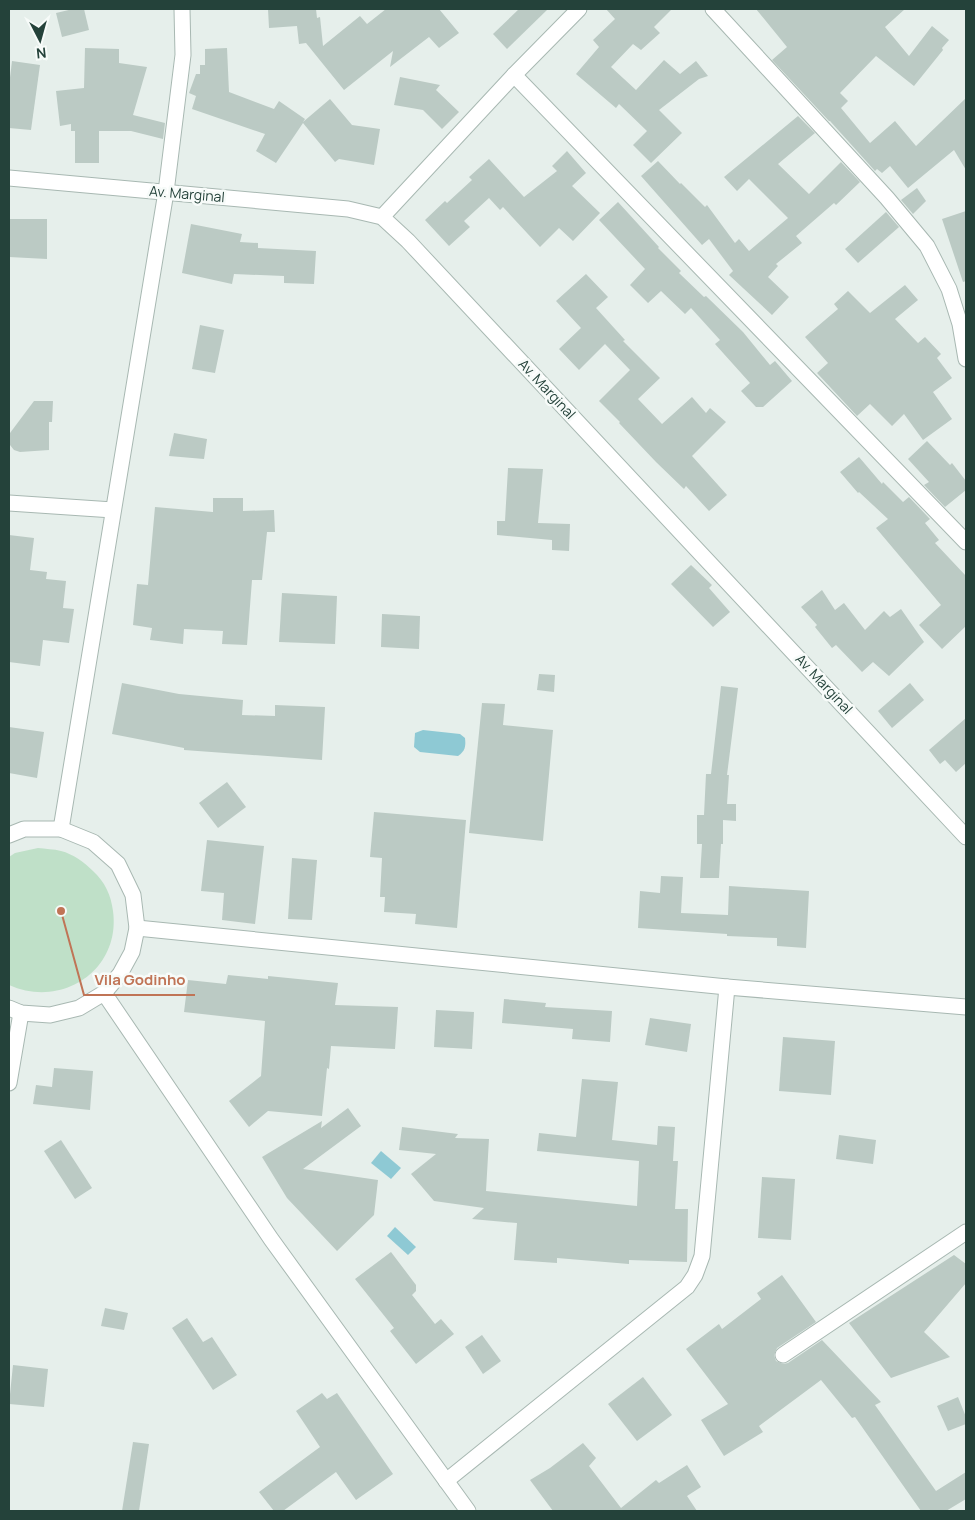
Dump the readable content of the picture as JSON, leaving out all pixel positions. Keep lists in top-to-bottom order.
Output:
{
  "streets": {
    "street": ["Av. Marginal"]
  },
  "places": ["Vila Godinho"],
  "north": "bottom"
}
